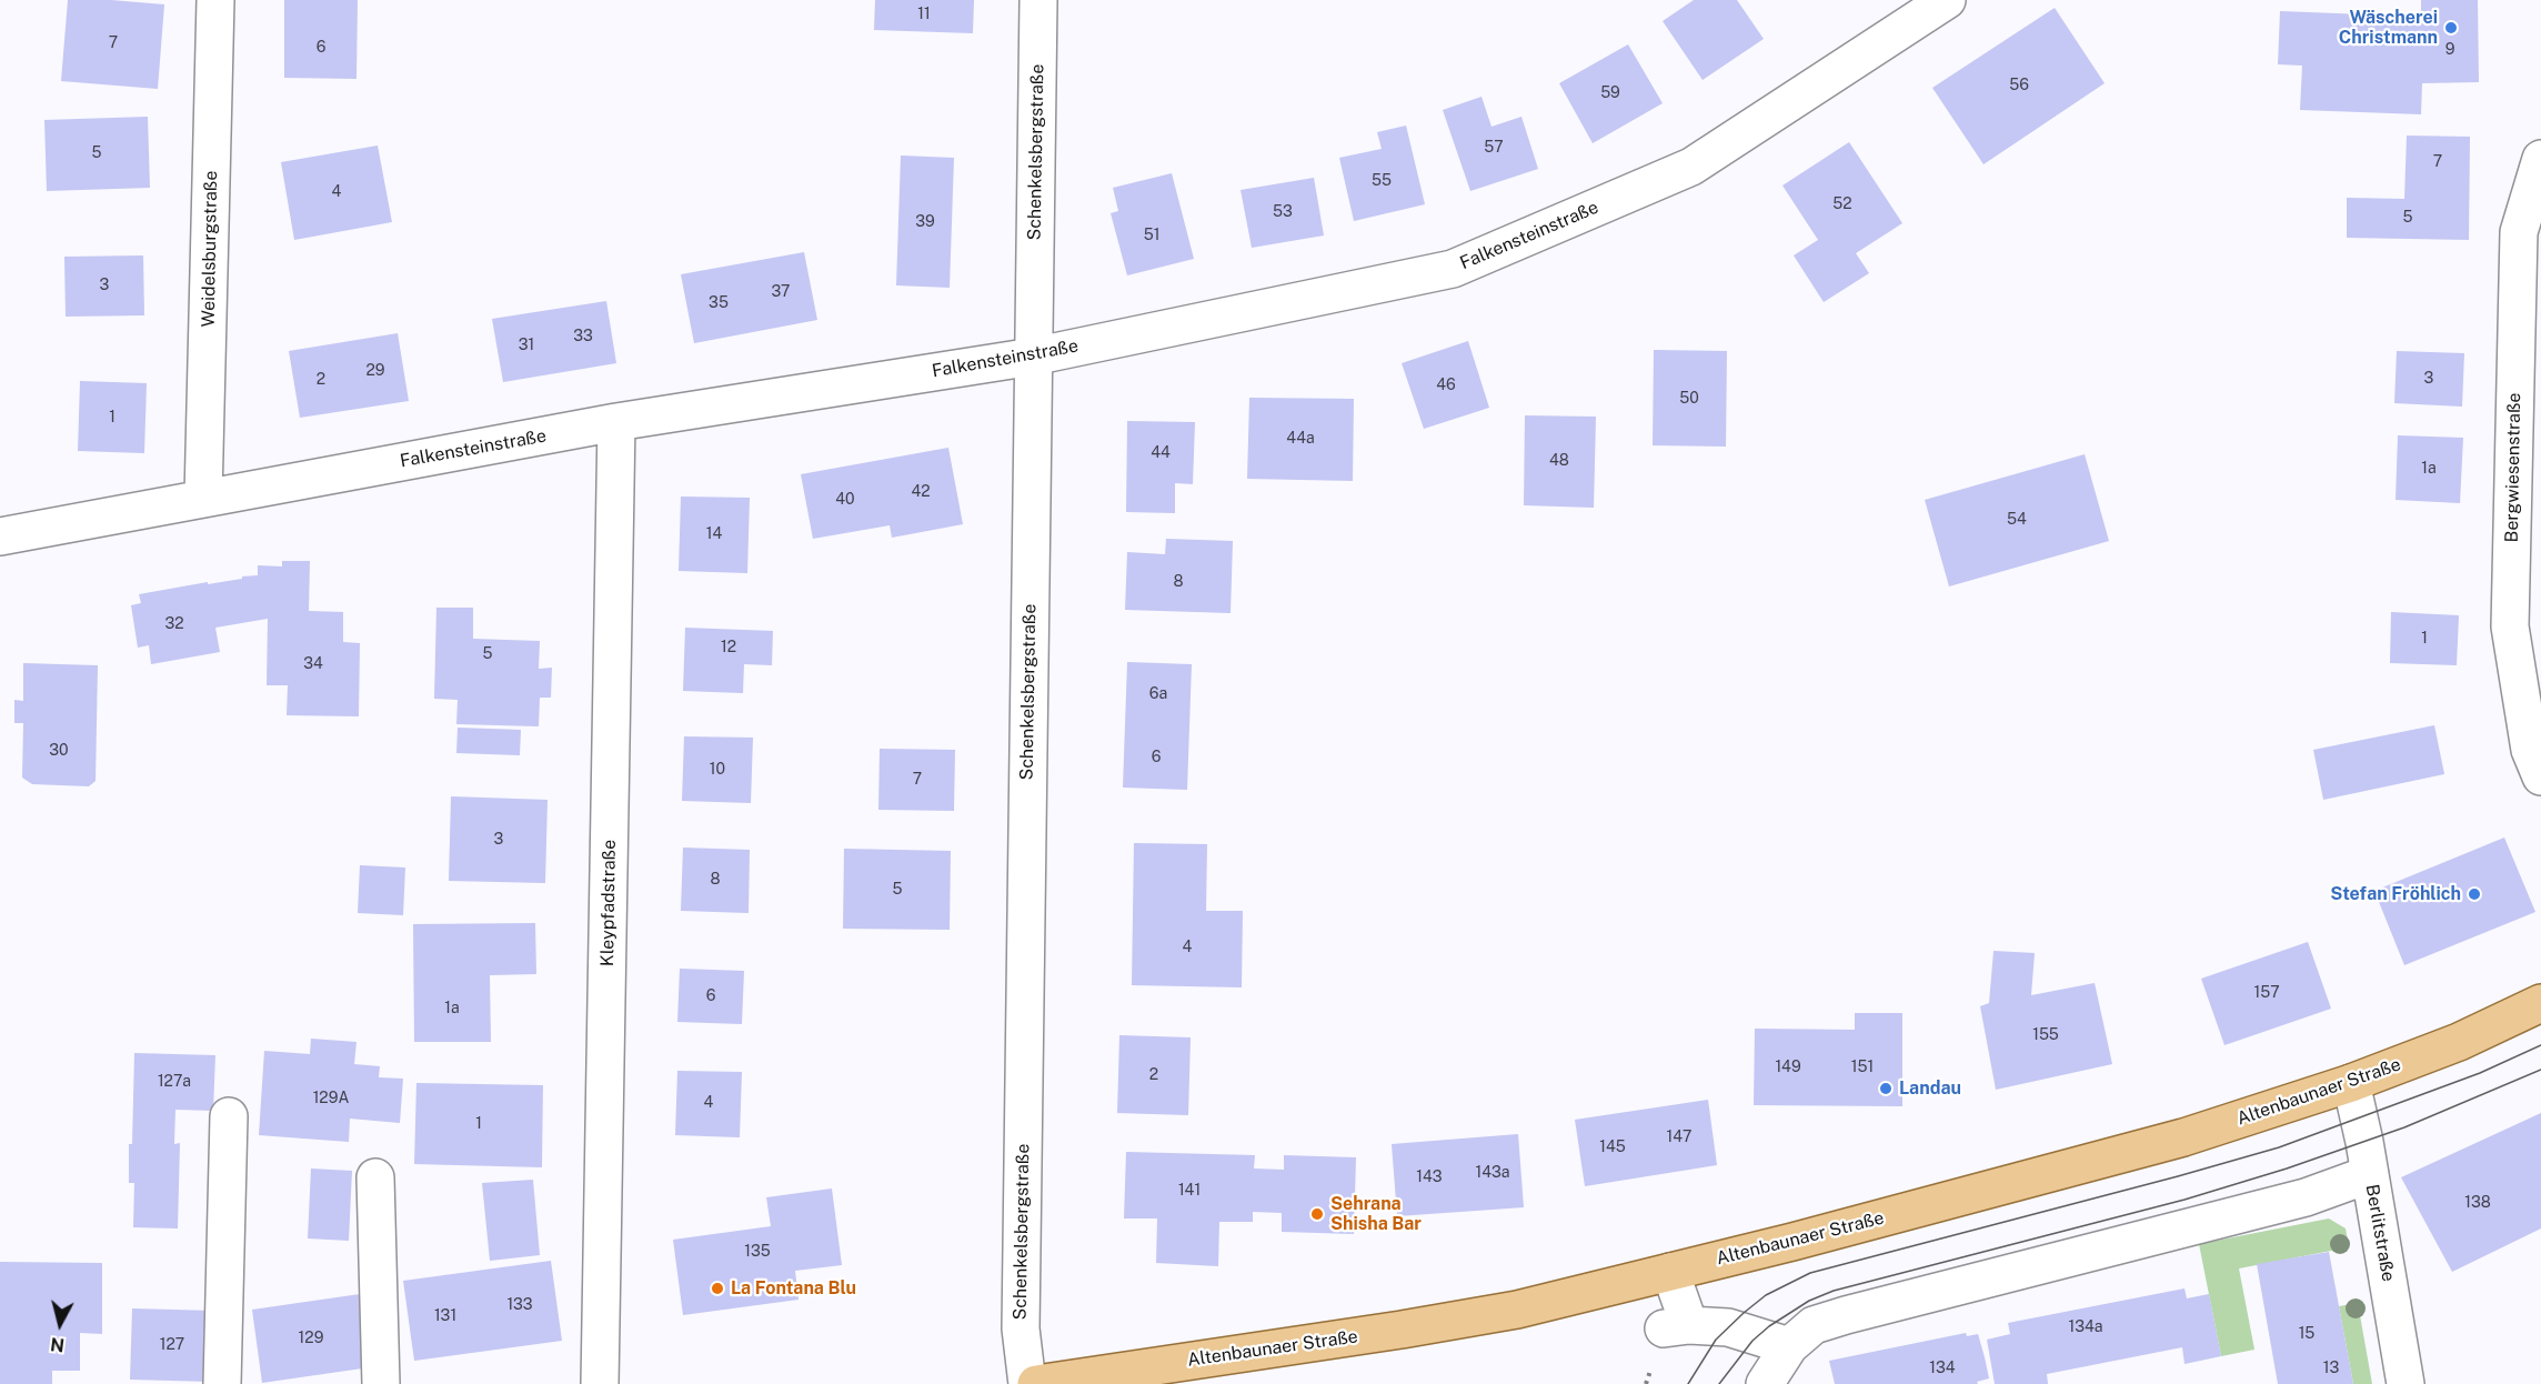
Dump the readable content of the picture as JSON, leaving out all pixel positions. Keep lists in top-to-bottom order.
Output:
{
  "streets": {
    "main road": ["Altenbaunaer Straße"],
    "street": [
      "Schenkelsbergstraße",
      "Falkensteinstraße",
      "Weidelsburgstraße",
      "Bergwiesenstraße",
      "Kleypfadstraße",
      "Berlitstraße"
    ]
  },
  "crossings": [
    ["Schenkelsbergstraße", "Falkensteinstraße"],
    ["Falkensteinstraße", "Weidelsburgstraße"],
    ["Falkensteinstraße", "Kleypfadstraße"],
    ["Altenbaunaer Straße", "Berlitstraße"]
  ],
  "places": [
    "Wäscherei Christmann",
    "Stefan Fröhlich",
    "Landau",
    "Sehrana Shisha Bar",
    "La Fontana Blu"
  ],
  "house_numbers": [
    "11",
    "7",
    "6",
    "9",
    "56",
    "59",
    "57",
    "5",
    "7",
    "55",
    "4",
    "52",
    "53",
    "5",
    "39",
    "51",
    "3",
    "37",
    "35",
    "33",
    "31",
    "29",
    "3",
    "2",
    "46",
    "50",
    "1",
    "44a",
    "44",
    "48",
    "1a",
    "42",
    "40",
    "54",
    "14",
    "8",
    "32",
    "1",
    "12",
    "5",
    "34",
    "6a",
    "30",
    "6",
    "10",
    "7",
    "3",
    "8",
    "5",
    "4",
    "157",
    "6",
    "1a",
    "155",
    "149",
    "151",
    "2",
    "127a",
    "129A",
    "4",
    "1",
    "147",
    "145",
    "143a",
    "143",
    "141",
    "138",
    "135",
    "133",
    "131",
    "134a",
    "15",
    "129",
    "127",
    "134",
    "13"
  ],
  "north": "bottom"
}
